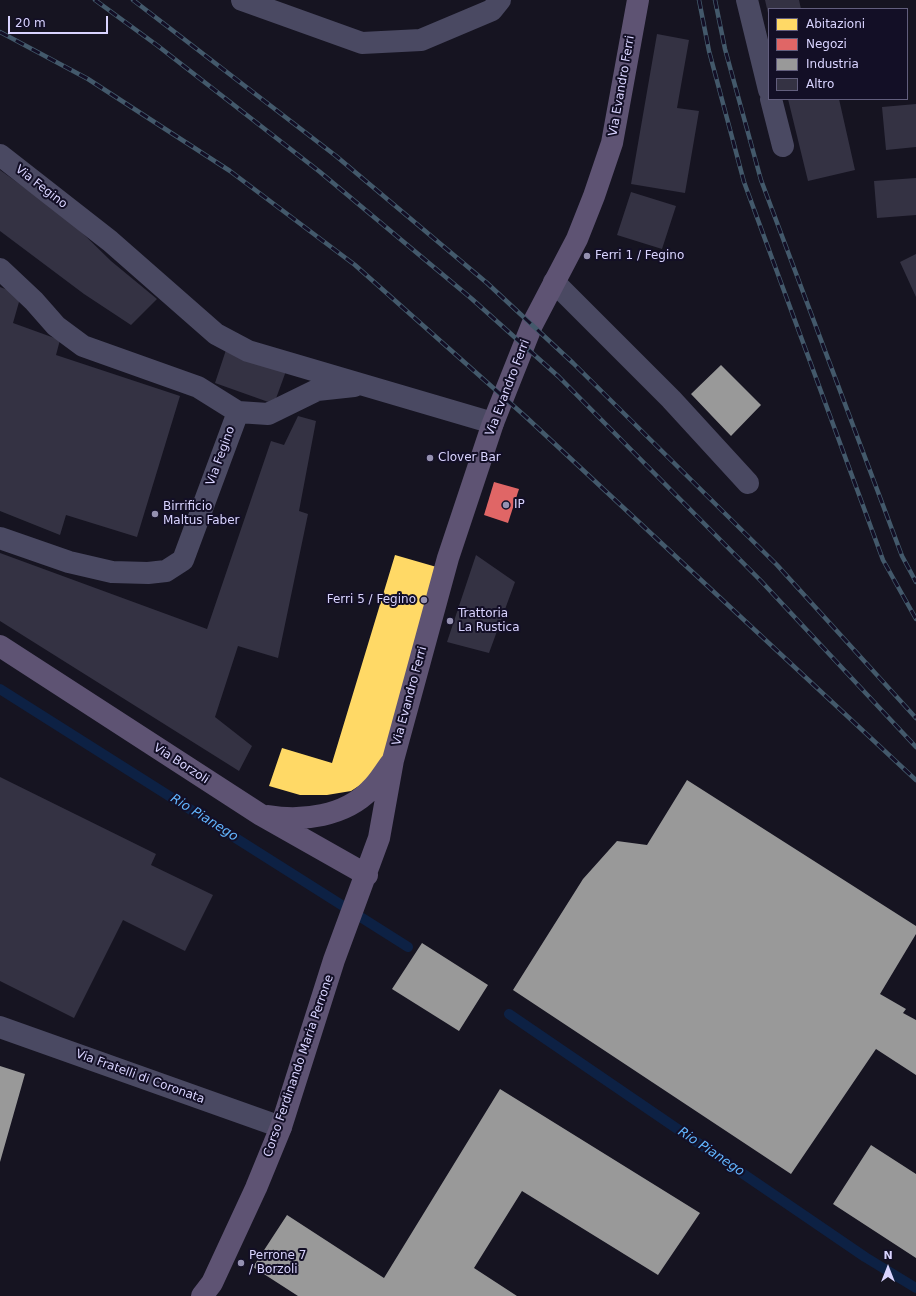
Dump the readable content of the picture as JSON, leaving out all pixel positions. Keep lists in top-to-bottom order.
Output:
{
  "streets": {
    "main road": ["Via Evandro Ferri", "Via Borzoli", "Corso Ferdinando Maria Perrone"],
    "street": ["Via Fegino", "Via Fratelli di Coronata"]
  },
  "crossings": [
    ["Via Evandro Ferri", "Via Fegino"],
    ["Via Evandro Ferri", "Via Borzoli"],
    ["Via Evandro Ferri", "Corso Ferdinando Maria Perrone"],
    ["Via Borzoli", "Corso Ferdinando Maria Perrone"],
    ["Corso Ferdinando Maria Perrone", "Via Fratelli di Coronata"]
  ],
  "water": ["Rio Pianego"],
  "places": [
    "Ferri 1 / Fegino",
    "Clover Bar",
    "IP",
    "Birrificio Maltus Faber",
    "Ferri 5 / Fegino",
    "Trattoria La Rustica",
    "Perrone 7 / Borzoli"
  ],
  "legend": [
    "Abitazioni",
    "Negozi",
    "Industria",
    "Altro"
  ],
  "scale_bar": "20 m",
  "north": "top"
}
